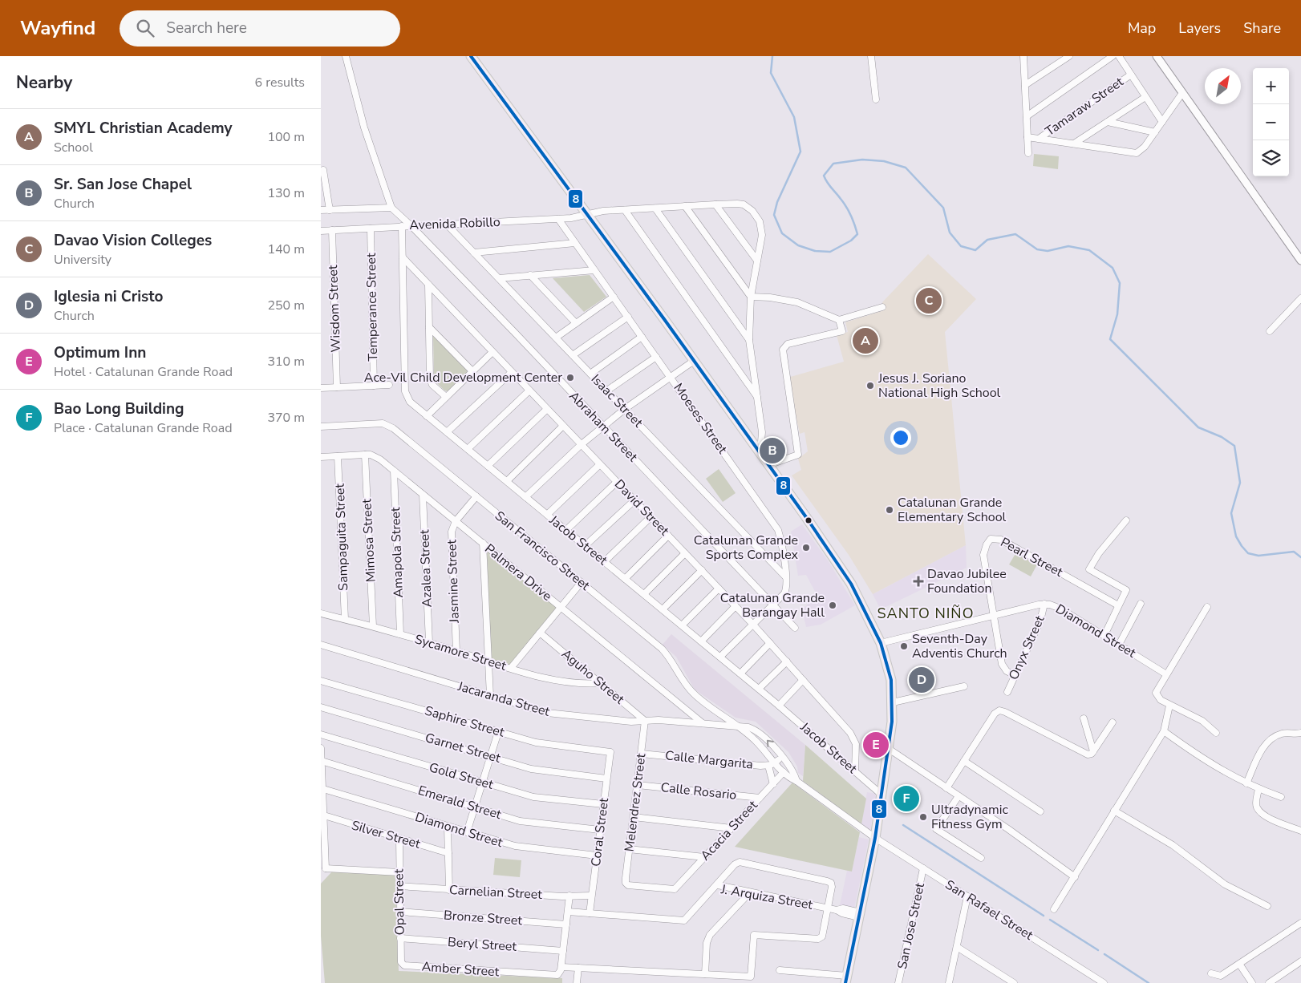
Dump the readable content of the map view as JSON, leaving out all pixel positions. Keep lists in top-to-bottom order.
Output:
{
  "streets": {
    "street": [
      "Tamaraw Street",
      "Avenida Robillo",
      "Temperance Street",
      "Wisdom Street",
      "Isaac Street",
      "Moeses Street",
      "Abraham Street",
      "David Street",
      "Sampaguita Street",
      "Mimosa Street",
      "Jacob Street",
      "San Francisco Street",
      "Amapola Street",
      "Pearl Street",
      "Azalea Street",
      "Palmera Drive",
      "Jasmine Street",
      "Diamond Street",
      "Onyx Street",
      "Sycamore Street",
      "Aguho Street",
      "Jacaranda Street",
      "Saphire Street",
      "Garnet Street",
      "Calle Margarita",
      "Gold Street",
      "Calle Rosario",
      "Emerald Street",
      "Melendrez Street",
      "Acacia Street",
      "Coral Street",
      "Silver Street",
      "Carnelian Street",
      "J. Arquiza Street",
      "Opal Street",
      "San Rafael Street",
      "Bronze Street",
      "San Jose Street",
      "Beryl Street",
      "Amber Street"
    ]
  },
  "crossings": [
    ["Avenida Robillo", "Temperance Street"],
    ["Avenida Robillo", "Wisdom Street"],
    ["Avenida Robillo", "Isaac Street"],
    ["Avenida Robillo", "Moeses Street"],
    ["Avenida Robillo", "Abraham Street"],
    ["Avenida Robillo", "Jacob Street"],
    ["Isaac Street", "Moeses Street"],
    ["Moeses Street", "Abraham Street"],
    ["Moeses Street", "David Street"],
    ["Moeses Street", "Jacob Street"],
    ["David Street", "Jacob Street"],
    ["Sampaguita Street", "Palmera Drive"],
    ["Sampaguita Street", "Sycamore Street"],
    ["Mimosa Street", "Palmera Drive"],
    ["Mimosa Street", "Sycamore Street"],
    ["San Francisco Street", "Jasmine Street"],
    ["San Francisco Street", "Jacaranda Street"],
    ["San Francisco Street", "Calle Margarita"],
    ["San Francisco Street", "Acacia Street"],
    ["San Francisco Street", "San Rafael Street"],
    ["Amapola Street", "Palmera Drive"],
    ["Amapola Street", "Sycamore Street"],
    ["Pearl Street", "Diamond Street"],
    ["Azalea Street", "Palmera Drive"],
    ["Azalea Street", "Sycamore Street"],
    ["Palmera Drive", "Jasmine Street"],
    ["Palmera Drive", "Jacaranda Street"],
    ["Jasmine Street", "Sycamore Street"],
    ["Diamond Street", "Onyx Street"],
    ["Diamond Street", "Coral Street"],
    ["Sycamore Street", "Aguho Street"],
    ["Aguho Street", "Jacaranda Street"],
    ["Aguho Street", "Melendrez Street"],
    ["Jacaranda Street", "Melendrez Street"],
    ["Saphire Street", "Coral Street"],
    ["Garnet Street", "Coral Street"],
    ["Calle Margarita", "Melendrez Street"],
    ["Gold Street", "Coral Street"],
    ["Calle Rosario", "Melendrez Street"],
    ["Calle Rosario", "Acacia Street"],
    ["Emerald Street", "Coral Street"],
    ["Melendrez Street", "Acacia Street"],
    ["Coral Street", "Carnelian Street"],
    ["Coral Street", "J. Arquiza Street"],
    ["Silver Street", "Opal Street"],
    ["Carnelian Street", "Opal Street"],
    ["J. Arquiza Street", "Amber Street"],
    ["Opal Street", "Bronze Street"],
    ["Opal Street", "Beryl Street"],
    ["Opal Street", "Amber Street"],
    ["San Rafael Street", "San Jose Street"]
  ],
  "districts": ["SANTO NIÑO"],
  "places": {
    "other": [
      "Ace-Vil Child Development Center",
      "Jesus J. Soriano National High School",
      "Catalunan Grande Elementary School",
      "Catalunan Grande Sports Complex",
      "Catalunan Grande Barangay Hall",
      "Seventh-Day Adventis Church",
      "Ultradynamic Fitness Gym"
    ],
    "health": ["Davao Jubilee Foundation"]
  },
  "lines": ["transit line 8"],
  "north": "top right",
  "page": {
    "header": "Wayfind",
    "search": "Search here",
    "nav": ["Map", "Layers", "Share"],
    "heading": ["Nearby", "6 results"],
    "map_buttons": ["+", "−"],
    "list": [
      {
        "mark": "A",
        "name": "SMYL Christian Academy",
        "note": "School",
        "value": "100 m"
      },
      {
        "mark": "B",
        "name": "Sr. San Jose Chapel",
        "note": "Church",
        "value": "130 m"
      },
      {
        "mark": "C",
        "name": "Davao Vision Colleges",
        "note": "University",
        "value": "140 m"
      },
      {
        "mark": "D",
        "name": "Iglesia ni Cristo",
        "note": "Church",
        "value": "250 m"
      },
      {
        "mark": "E",
        "name": "Optimum Inn",
        "note": "Hotel · Catalunan Grande Road",
        "value": "310 m"
      },
      {
        "mark": "F",
        "name": "Bao Long Building",
        "note": "Place · Catalunan Grande Road",
        "value": "370 m"
      }
    ],
    "pins": [
      "C",
      "A",
      "B",
      "D",
      "E",
      "F"
    ]
  }
}
